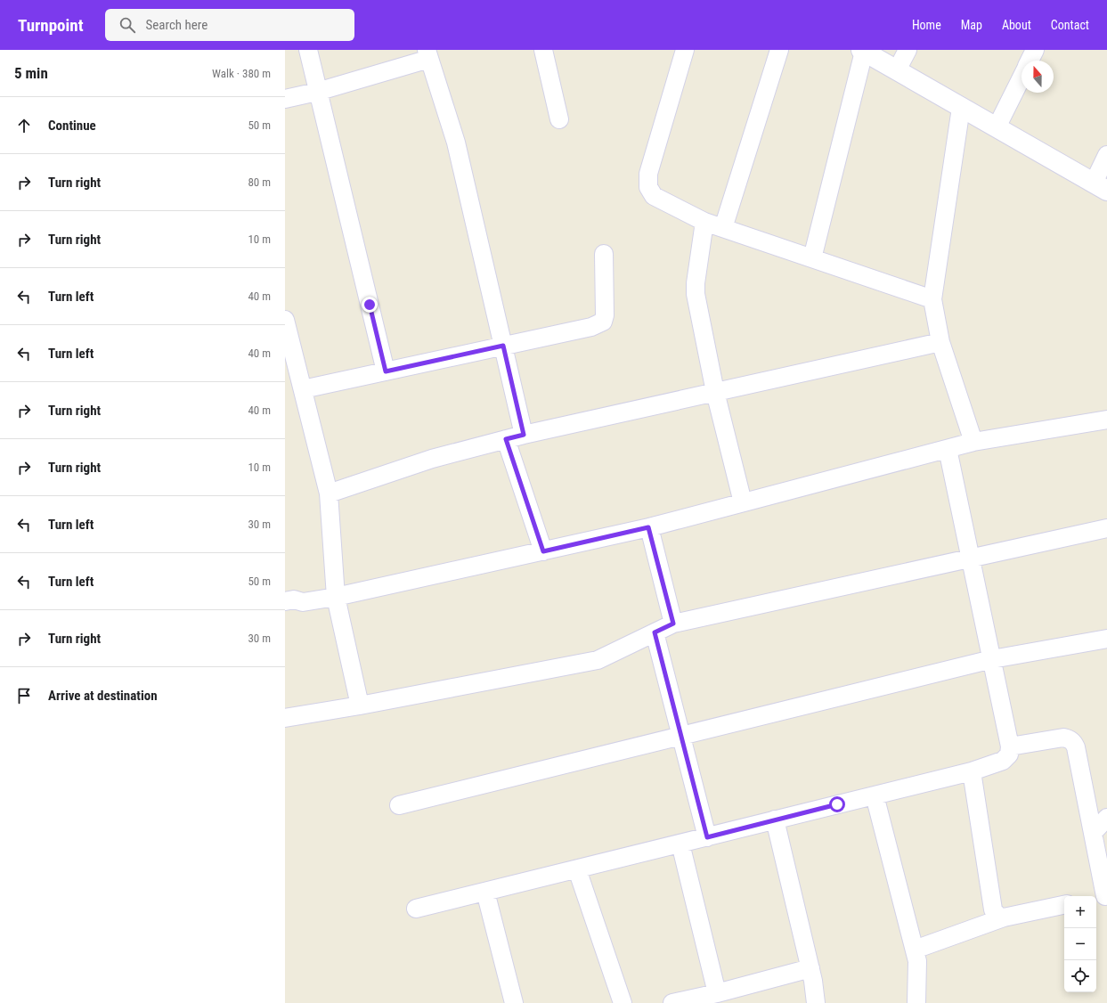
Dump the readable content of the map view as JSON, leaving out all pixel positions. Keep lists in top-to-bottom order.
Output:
{
  "north": "top",
  "page": {
    "header": "Turnpoint",
    "search": "Search here",
    "nav": [
      "Home",
      "Map",
      "About",
      "Contact"
    ],
    "heading": ["5 min", "Walk · 380 m"],
    "list": [
      ["Continue", "50 m"],
      ["Turn right", "80 m"],
      ["Turn right", "10 m"],
      ["Turn left", "40 m"],
      ["Turn left", "40 m"],
      ["Turn right", "40 m"],
      ["Turn right", "10 m"],
      ["Turn left", "30 m"],
      ["Turn left", "50 m"],
      ["Turn right", "30 m"],
      "Arrive at destination"
    ],
    "map_buttons": ["+", "−"]
  }
}
